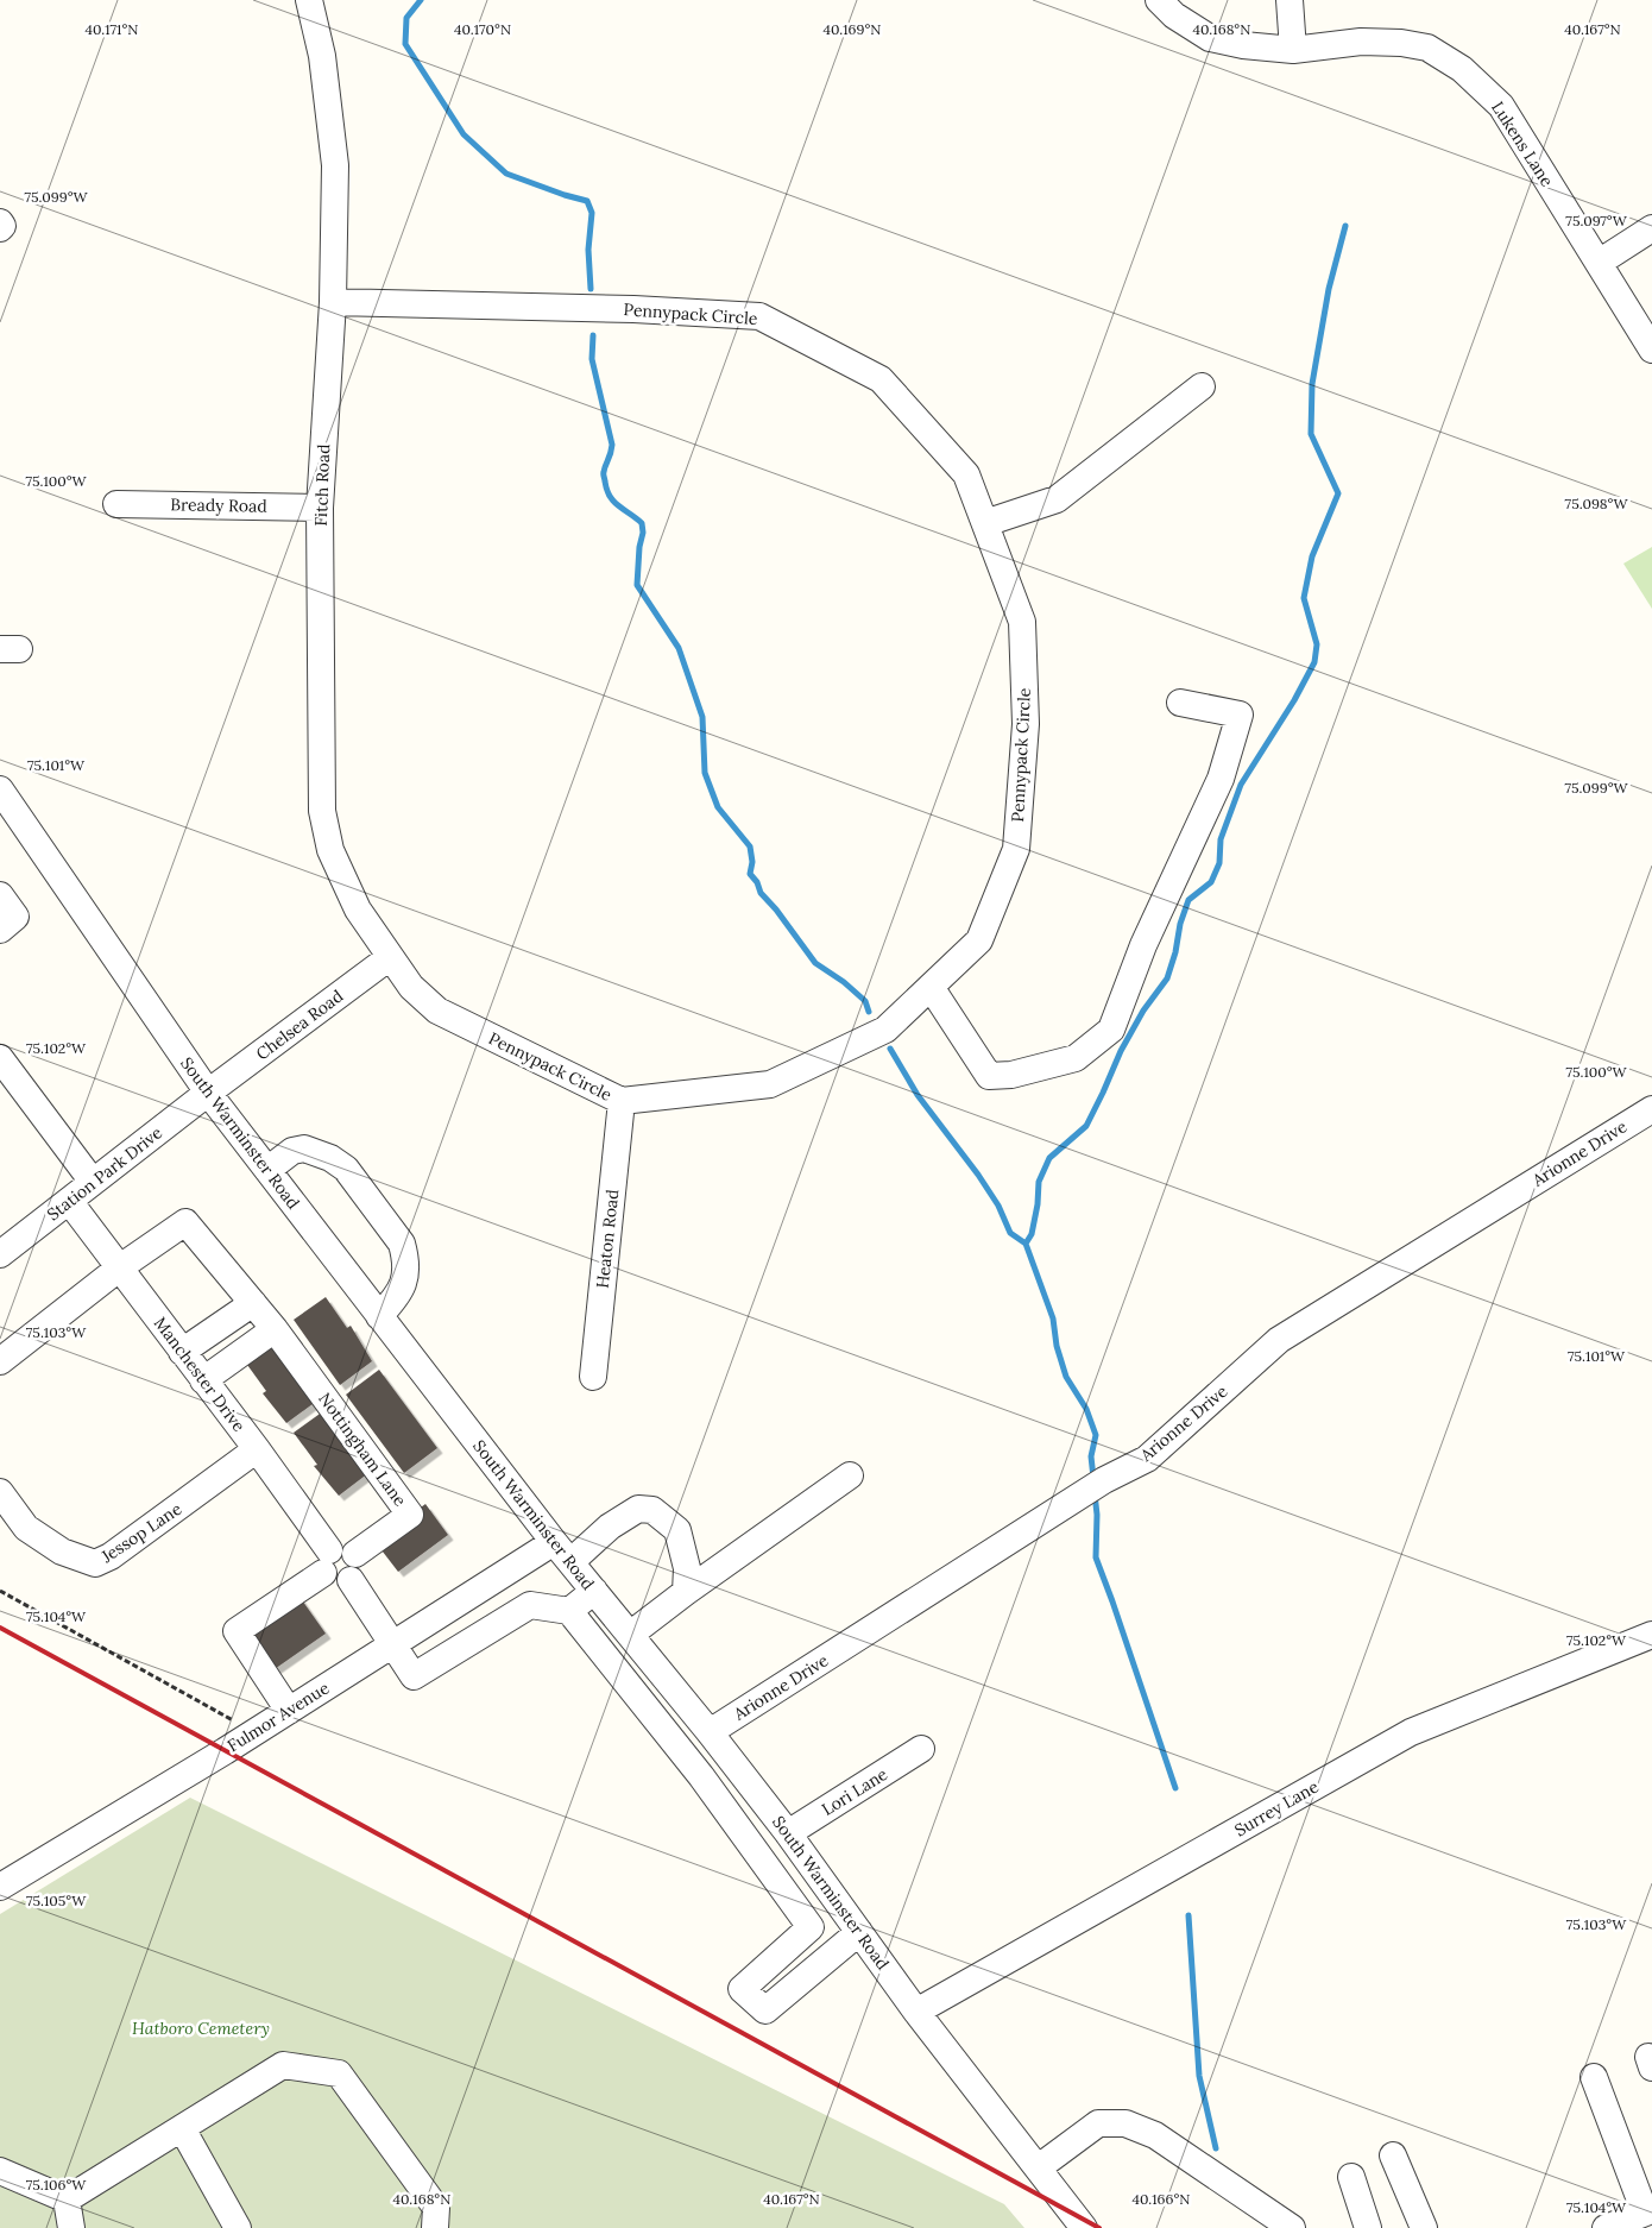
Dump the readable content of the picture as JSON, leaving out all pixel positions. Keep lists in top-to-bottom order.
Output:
{
  "streets": {
    "street": [
      "Lukens Lane",
      "Pennypack Circle",
      "Fitch Road",
      "Bready Road",
      "Chelsea Road",
      "South Warminster Road",
      "Arionne Drive",
      "Station Park Drive",
      "Heaton Road",
      "Manchester Drive",
      "Nottingham Lane",
      "Jessop Lane",
      "Fulmor Avenue",
      "Lori Lane",
      "Surrey Lane"
    ]
  },
  "crossings": [
    ["Pennypack Circle", "Fitch Road"],
    ["Pennypack Circle", "Chelsea Road"],
    ["Pennypack Circle", "Heaton Road"],
    ["Fitch Road", "Bready Road"],
    ["Fitch Road", "Chelsea Road"],
    ["Chelsea Road", "South Warminster Road"],
    ["Chelsea Road", "Station Park Drive"],
    ["South Warminster Road", "Arionne Drive"],
    ["South Warminster Road", "Station Park Drive"],
    ["South Warminster Road", "Fulmor Avenue"],
    ["South Warminster Road", "Lori Lane"],
    ["South Warminster Road", "Surrey Lane"],
    ["Station Park Drive", "Manchester Drive"],
    ["Manchester Drive", "Nottingham Lane"],
    ["Manchester Drive", "Jessop Lane"]
  ],
  "parks": ["Hatboro Cemetery"],
  "coordinates": [
    "40.171°N",
    "40.170°N",
    "40.169°N",
    "40.168°N",
    "40.167°N",
    "75.099°W",
    "75.097°W",
    "75.100°W",
    "75.098°W",
    "75.101°W",
    "75.102°W",
    "75.103°W",
    "75.104°W",
    "75.105°W",
    "75.106°W",
    "40.166°N"
  ]
}
